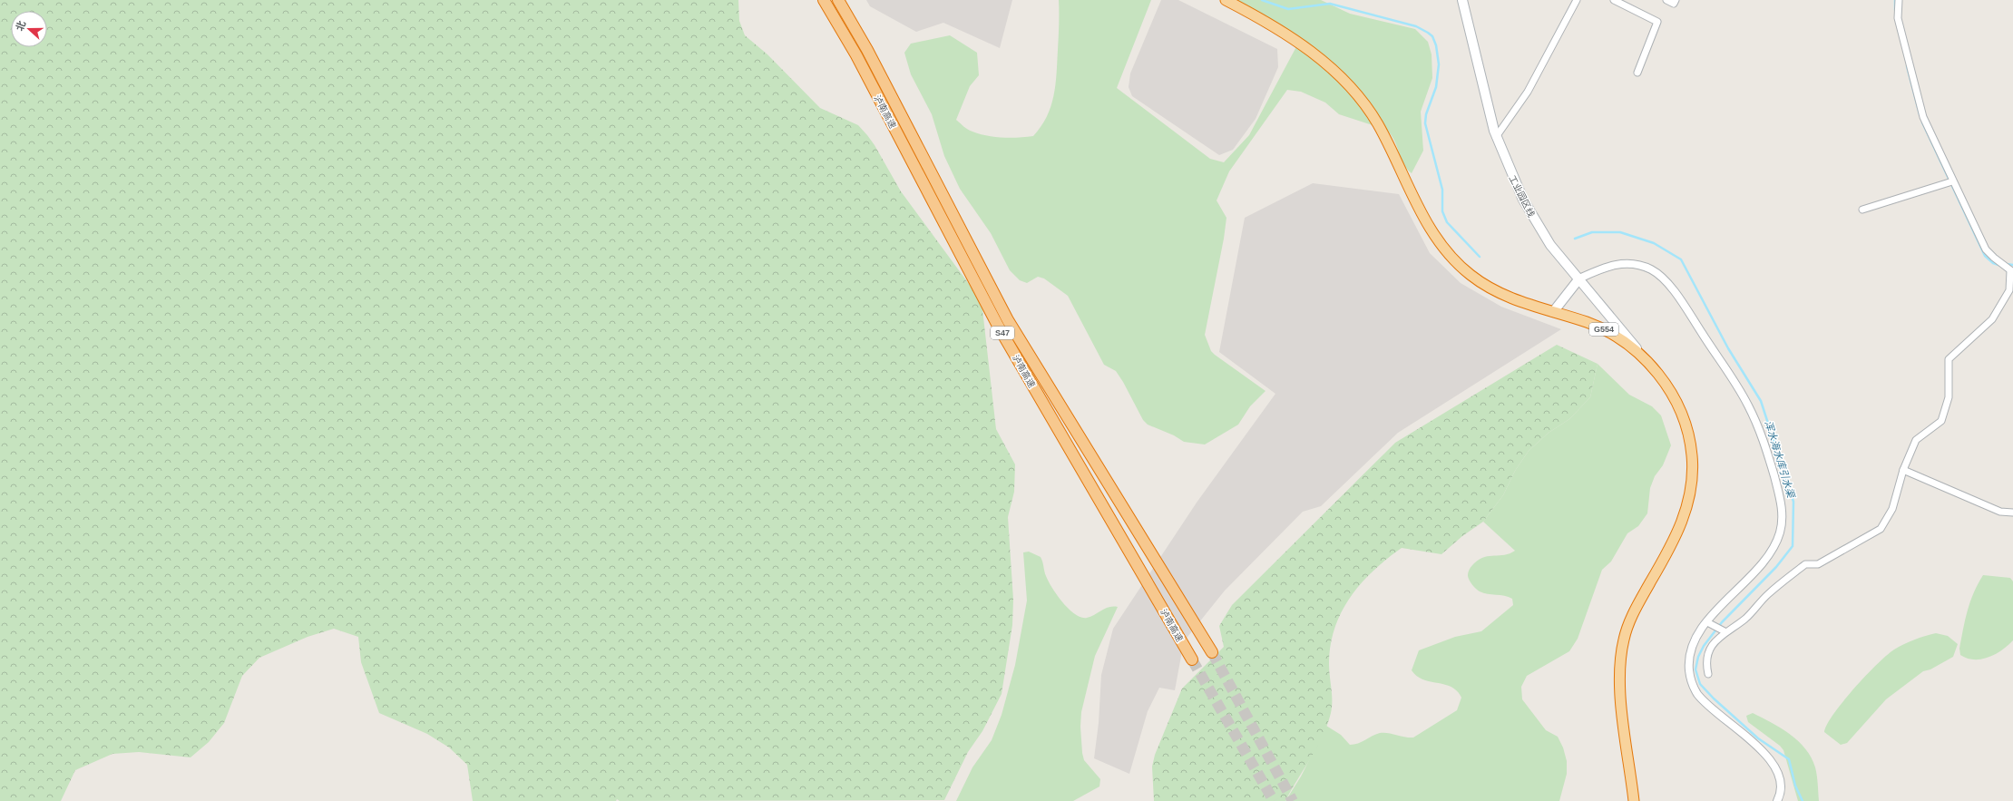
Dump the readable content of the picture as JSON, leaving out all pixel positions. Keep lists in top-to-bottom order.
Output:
{
  "streets": {
    "highway": ["泸南高速", "G554", "S47"],
    "main road": ["工业园区线"]
  },
  "crossings": [
    ["工业园区线", "G554"]
  ],
  "water": ["浑水海水库引水渠"],
  "north": "left"
}
